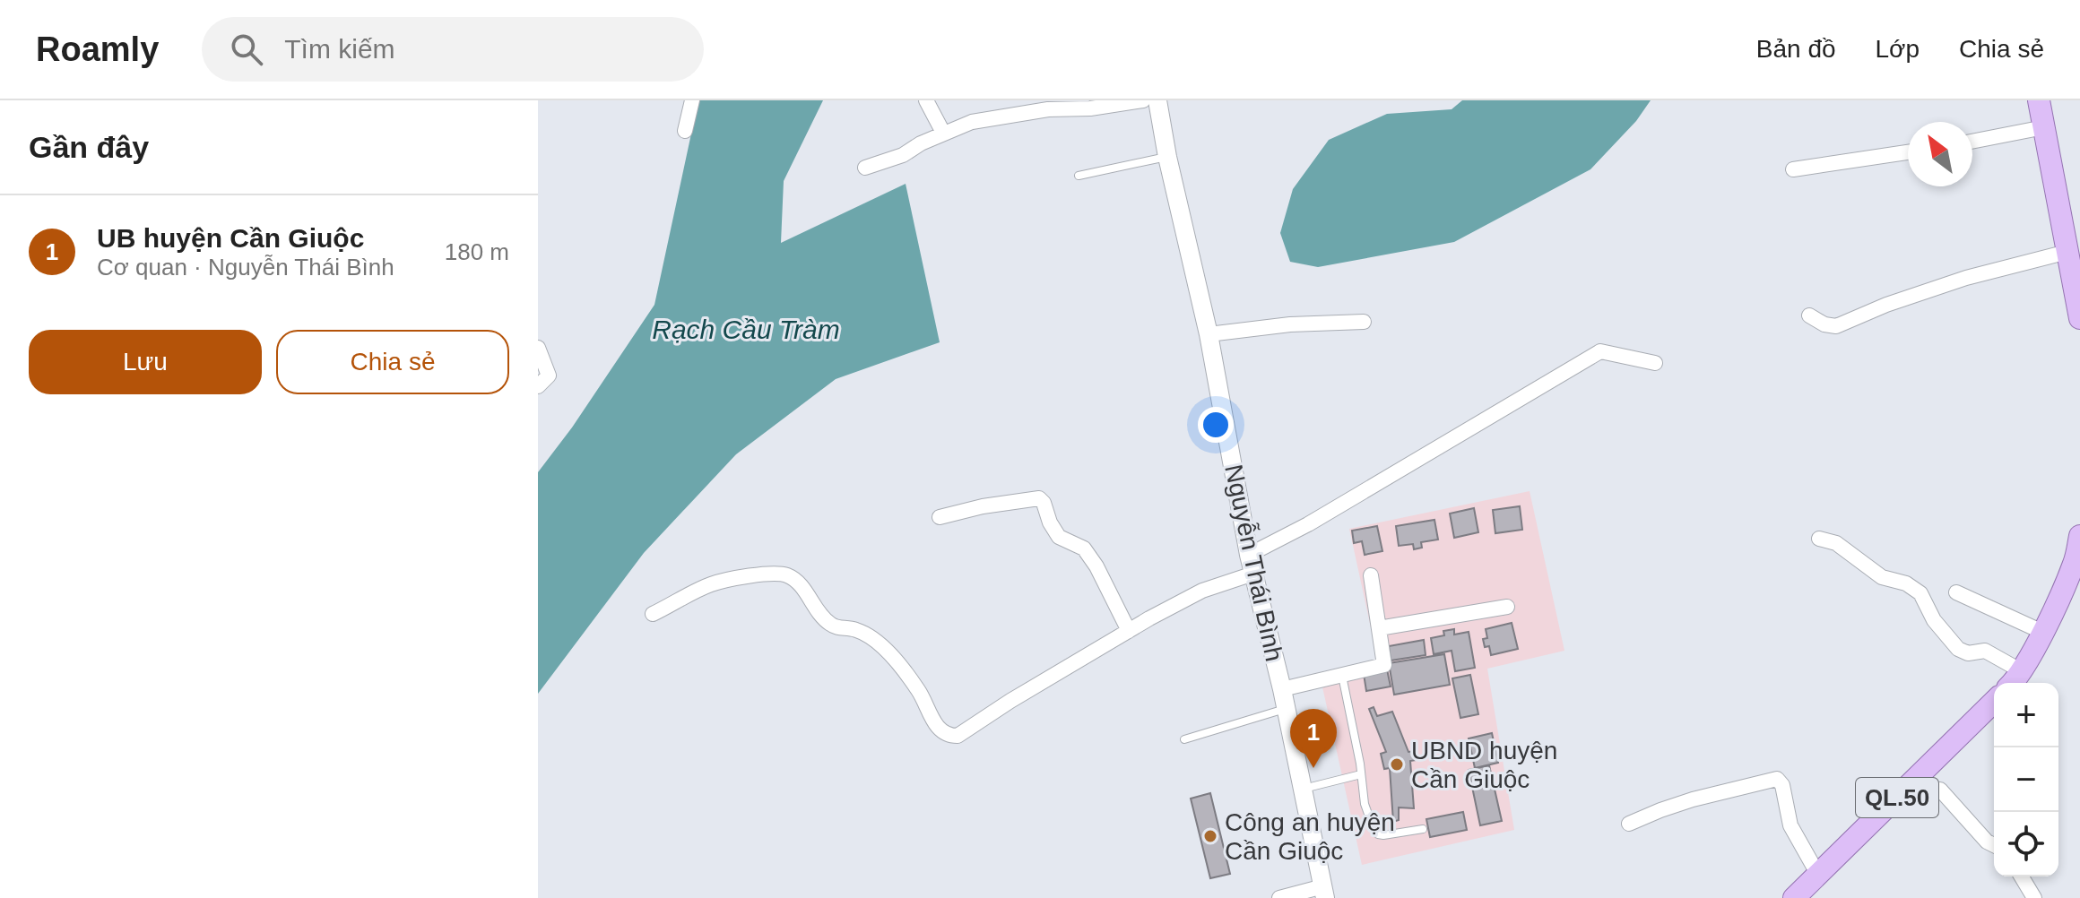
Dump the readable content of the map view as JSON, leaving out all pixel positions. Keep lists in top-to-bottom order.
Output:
{
  "streets": {
    "main road": ["QL.50"],
    "street": ["Nguyễn Thái Bình"]
  },
  "water": ["Rạch Cầu Tràm"],
  "places": ["UBND huyện Cần Giuộc", "Công an huyện Cần Giuộc"],
  "north": "top left",
  "page": {
    "header": "Roamly",
    "search": "Tìm kiếm",
    "nav": ["Bản đồ", "Lớp", "Chia sẻ"],
    "heading": "Gần đây",
    "list": [
      {
        "mark": "1",
        "name": "UB huyện Cần Giuộc",
        "note": "Cơ quan · Nguyễn Thái Bình",
        "value": "180 m"
      }
    ],
    "buttons": ["Lưu", "Chia sẻ"],
    "map_buttons": ["+", "−"],
    "pins": "1"
  }
}
